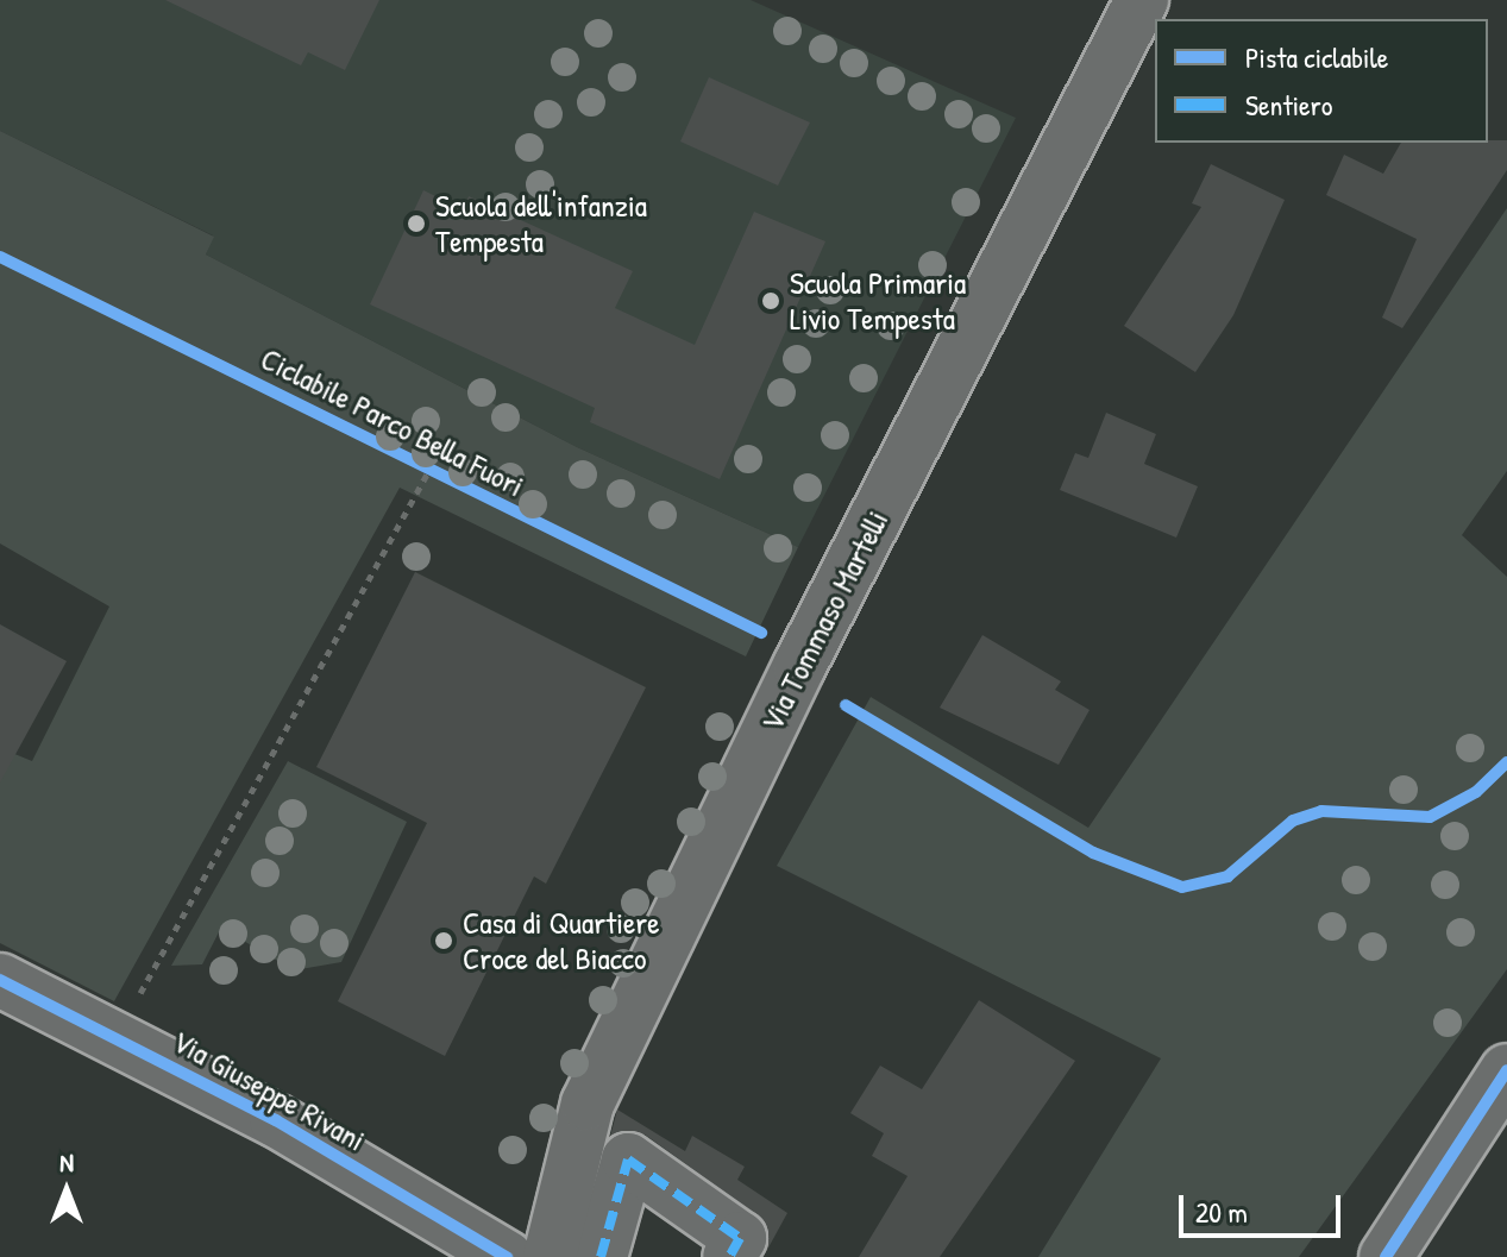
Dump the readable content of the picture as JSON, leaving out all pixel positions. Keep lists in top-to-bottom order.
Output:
{
  "streets": {
    "main road": ["Via Tommaso Martelli", "Via Giuseppe Rivani"],
    "cycle path": ["Ciclabile Parco Bella Fuori"]
  },
  "places": ["Scuola dell'infanzia Tempesta", "Scuola Primaria Livio Tempesta", "Casa di Quartiere Croce del Biacco"],
  "legend": ["Pista ciclabile", "Sentiero"],
  "scale_bar": "20 m",
  "north": "top"
}
